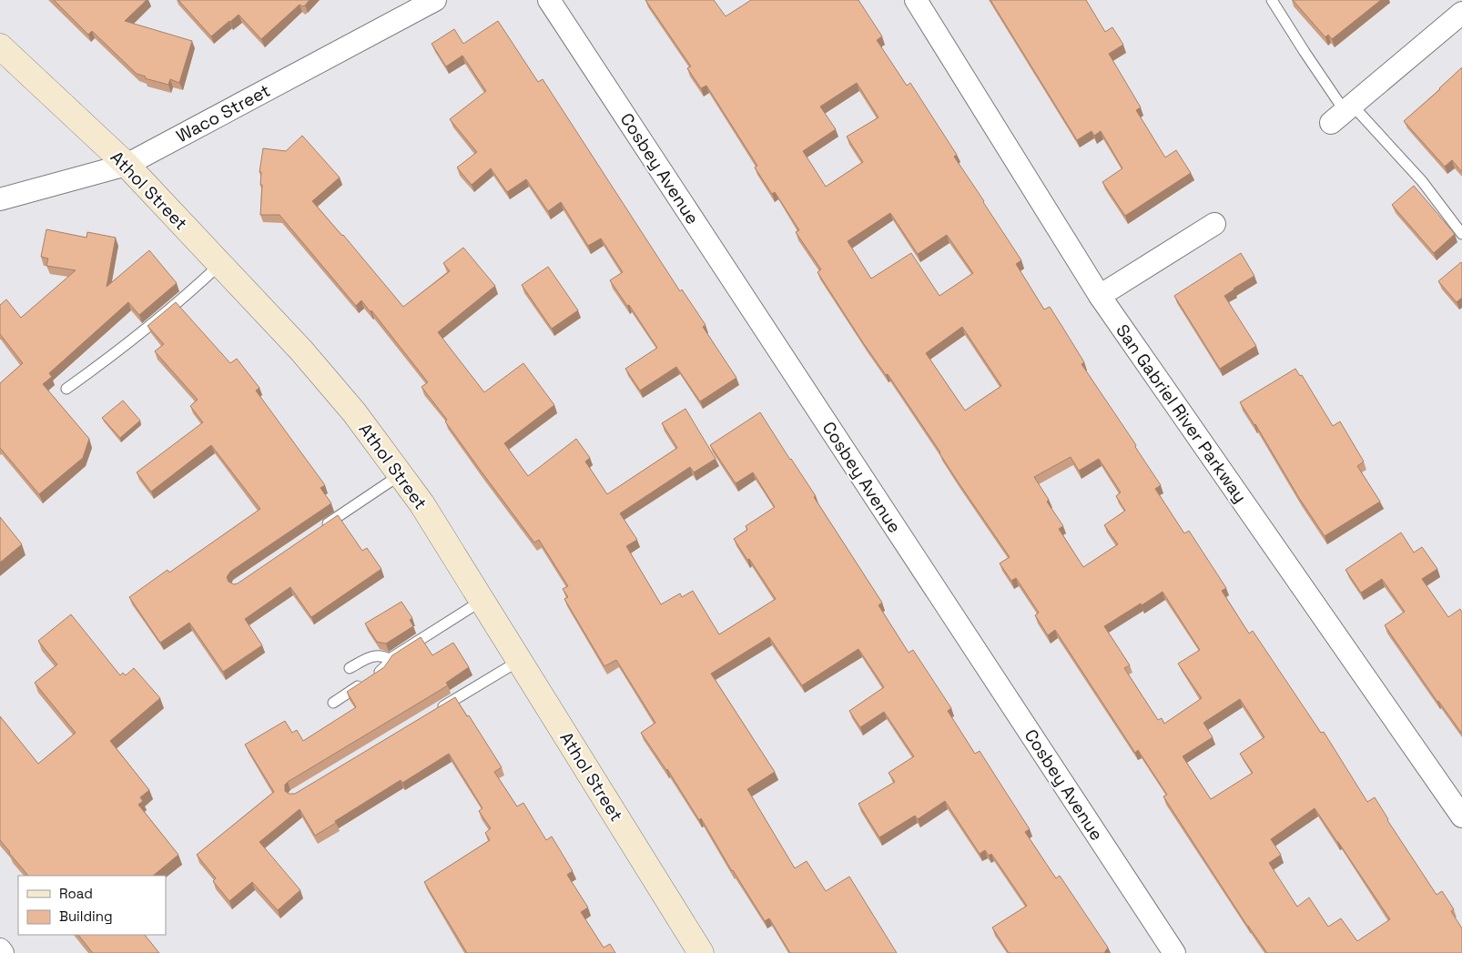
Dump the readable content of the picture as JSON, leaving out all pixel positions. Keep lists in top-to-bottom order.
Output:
{
  "streets": {
    "street": [
      "Waco Street",
      "Cosbey Avenue",
      "Athol Street",
      "San Gabriel River Parkway"
    ]
  },
  "crossings": [
    ["Waco Street", "Athol Street"]
  ],
  "legend": ["Road", "Building"]
}
